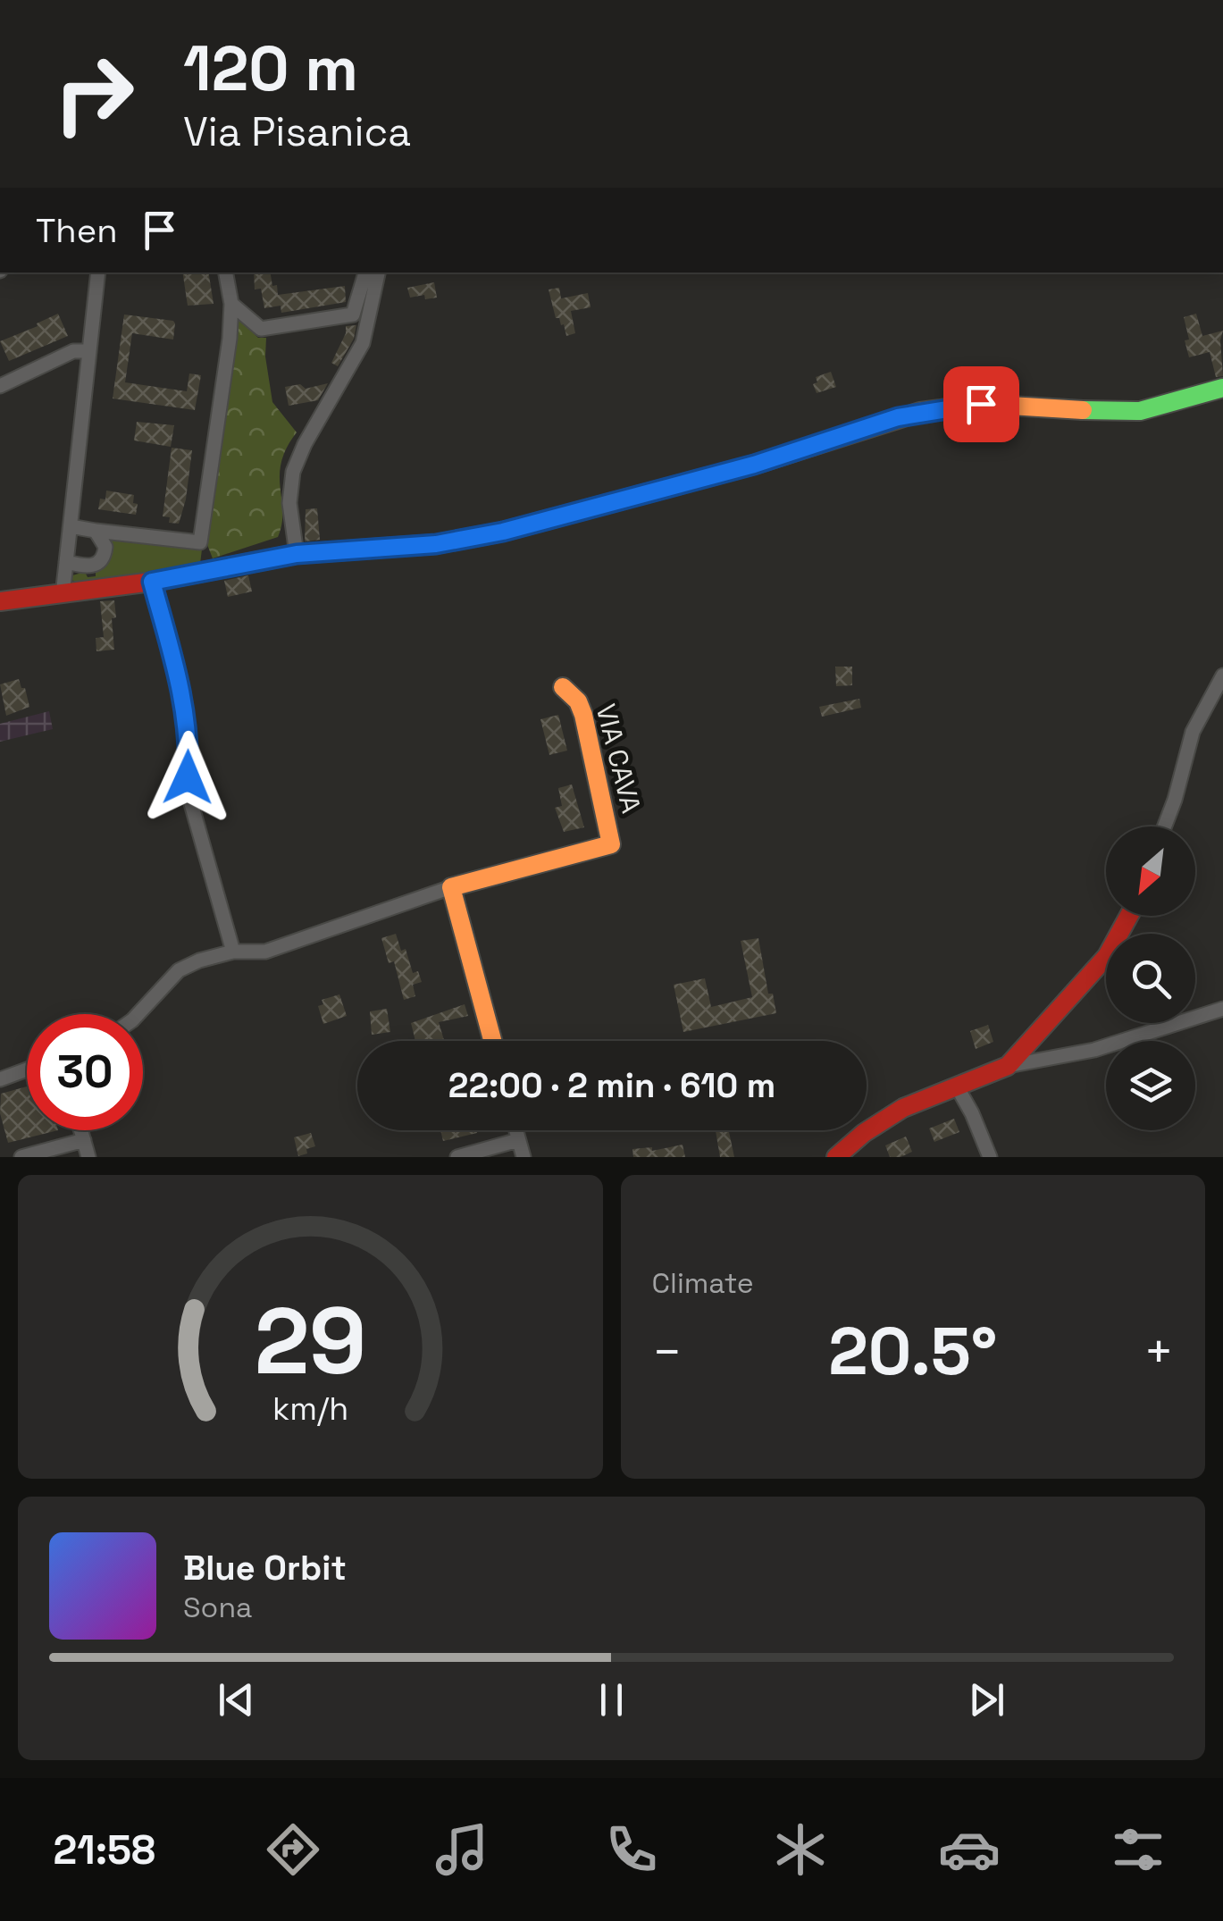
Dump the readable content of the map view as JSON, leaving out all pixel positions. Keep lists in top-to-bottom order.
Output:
{
  "streets": {
    "street": ["VIA CAVA"]
  },
  "north": "bottom left",
  "page": {
    "turn": ["120 m", "Via Pisanica"],
    "then": "Then",
    "limit": "30",
    "trip": "22:00 · 2 min · 610 m",
    "tile": "Climate",
    "heat": ["−", "20.5°", "+"],
    "song": ["Blue Orbit", "Sona"],
    "tabs": "21:58",
    "gauge": ["29", "km/h"]
  }
}
